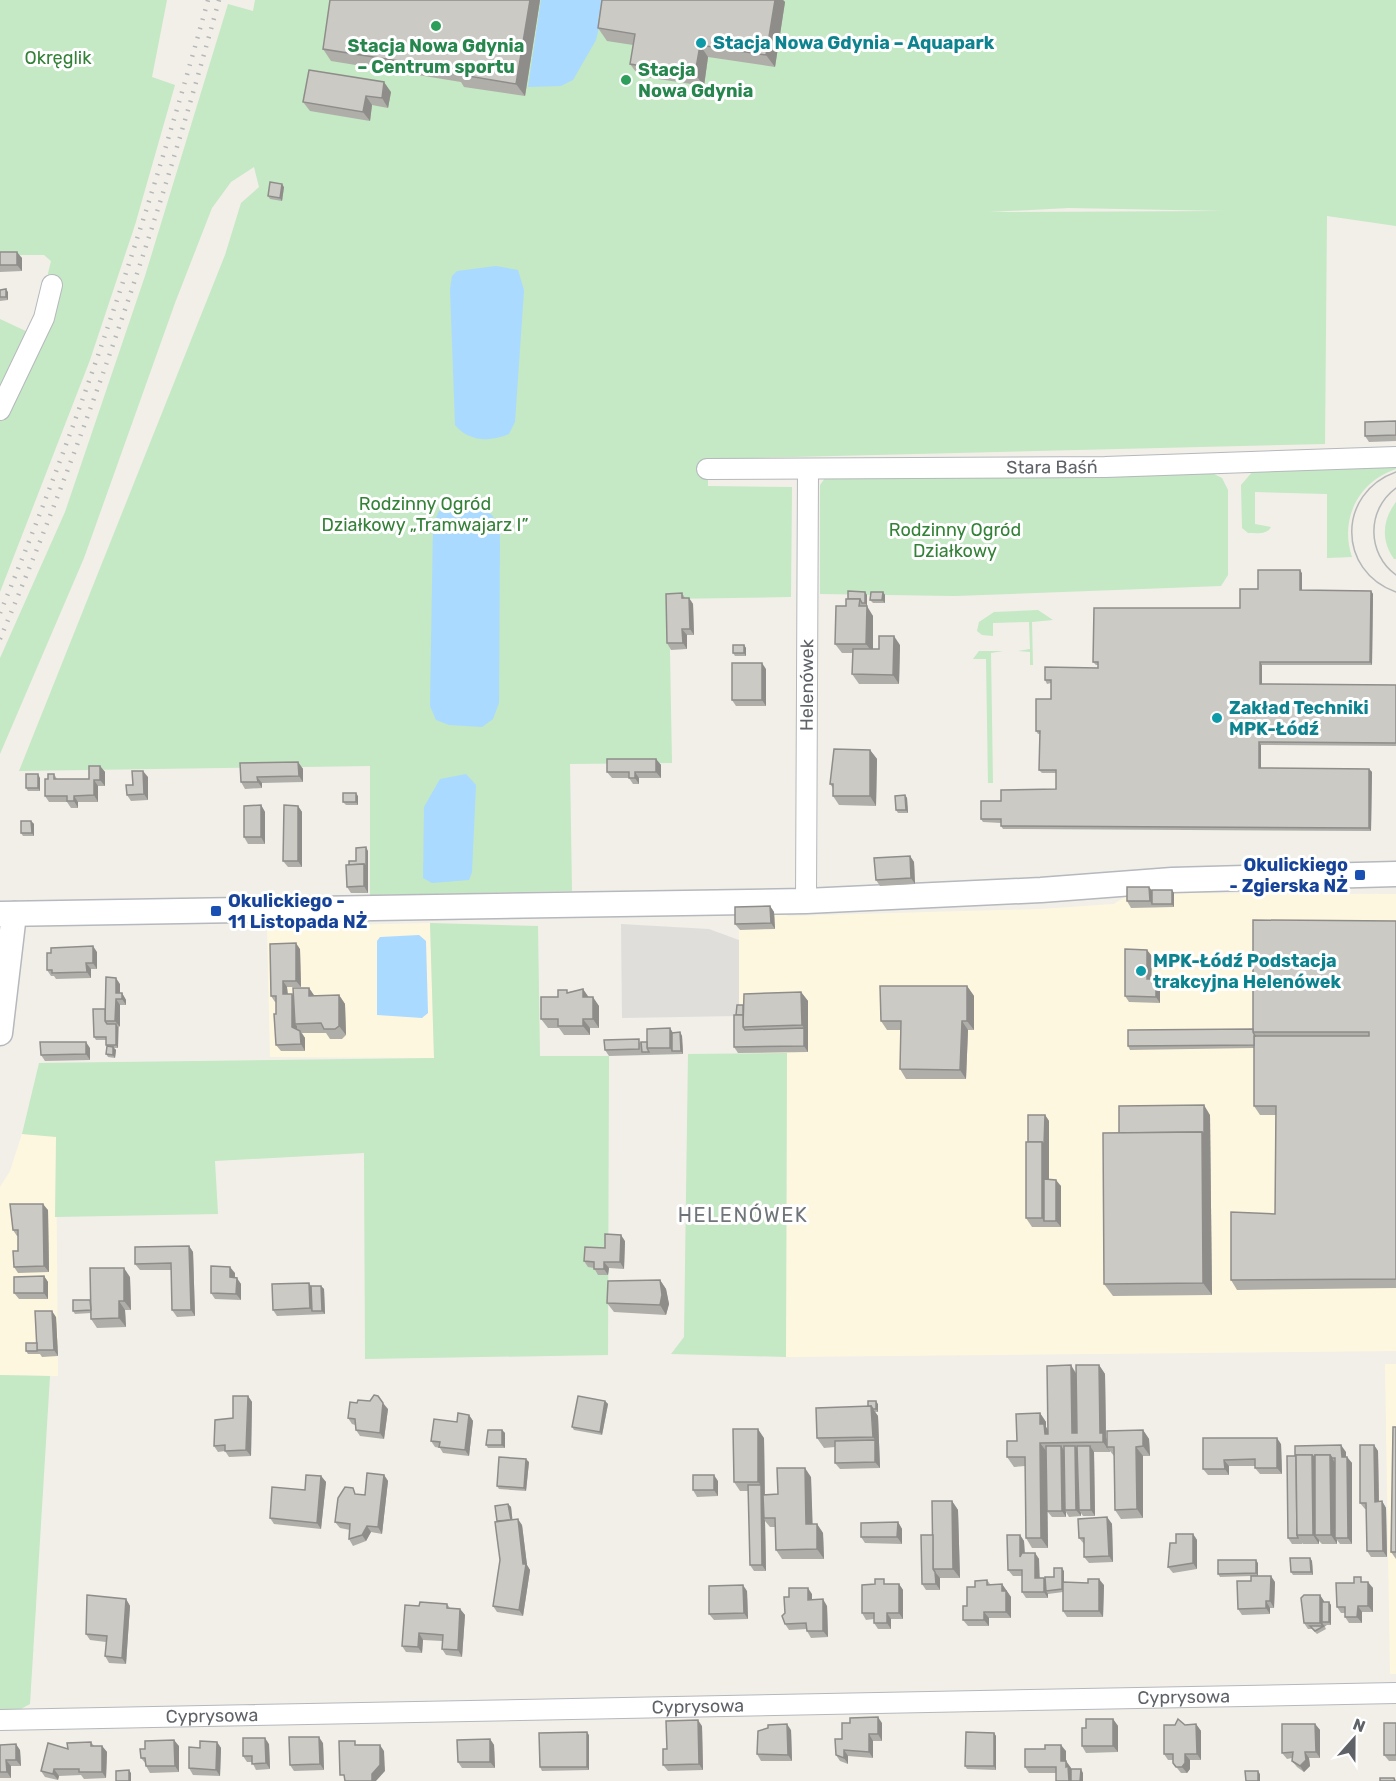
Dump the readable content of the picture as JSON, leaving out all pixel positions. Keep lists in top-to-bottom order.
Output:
{
  "streets": {
    "street": ["Stara Baśń", "Helenówek", "Cyprysowa"]
  },
  "crossings": [
    ["Stara Baśń", "Helenówek"]
  ],
  "districts": ["HELENÓWEK"],
  "parks": ["Okręglik", "Rodzinny Ogród Działkowy „Tramwajarz I”", "Rodzinny Ogród Działkowy"],
  "places": {
    "other": [
      "Stacja Nowa Gdynia – Centrum sportu",
      "Stacja Nowa Gdynia – Aquapark",
      "Stacja Nowa Gdynia",
      "Zakład Techniki MPK-Łódź",
      "MPK-Łódź Podstacja trakcyjna Helenówek"
    ],
    "transit": ["Okulickiego - Zgierska NŻ", "Okulickiego - 11 Listopada NŻ"]
  },
  "north": "top"
}
